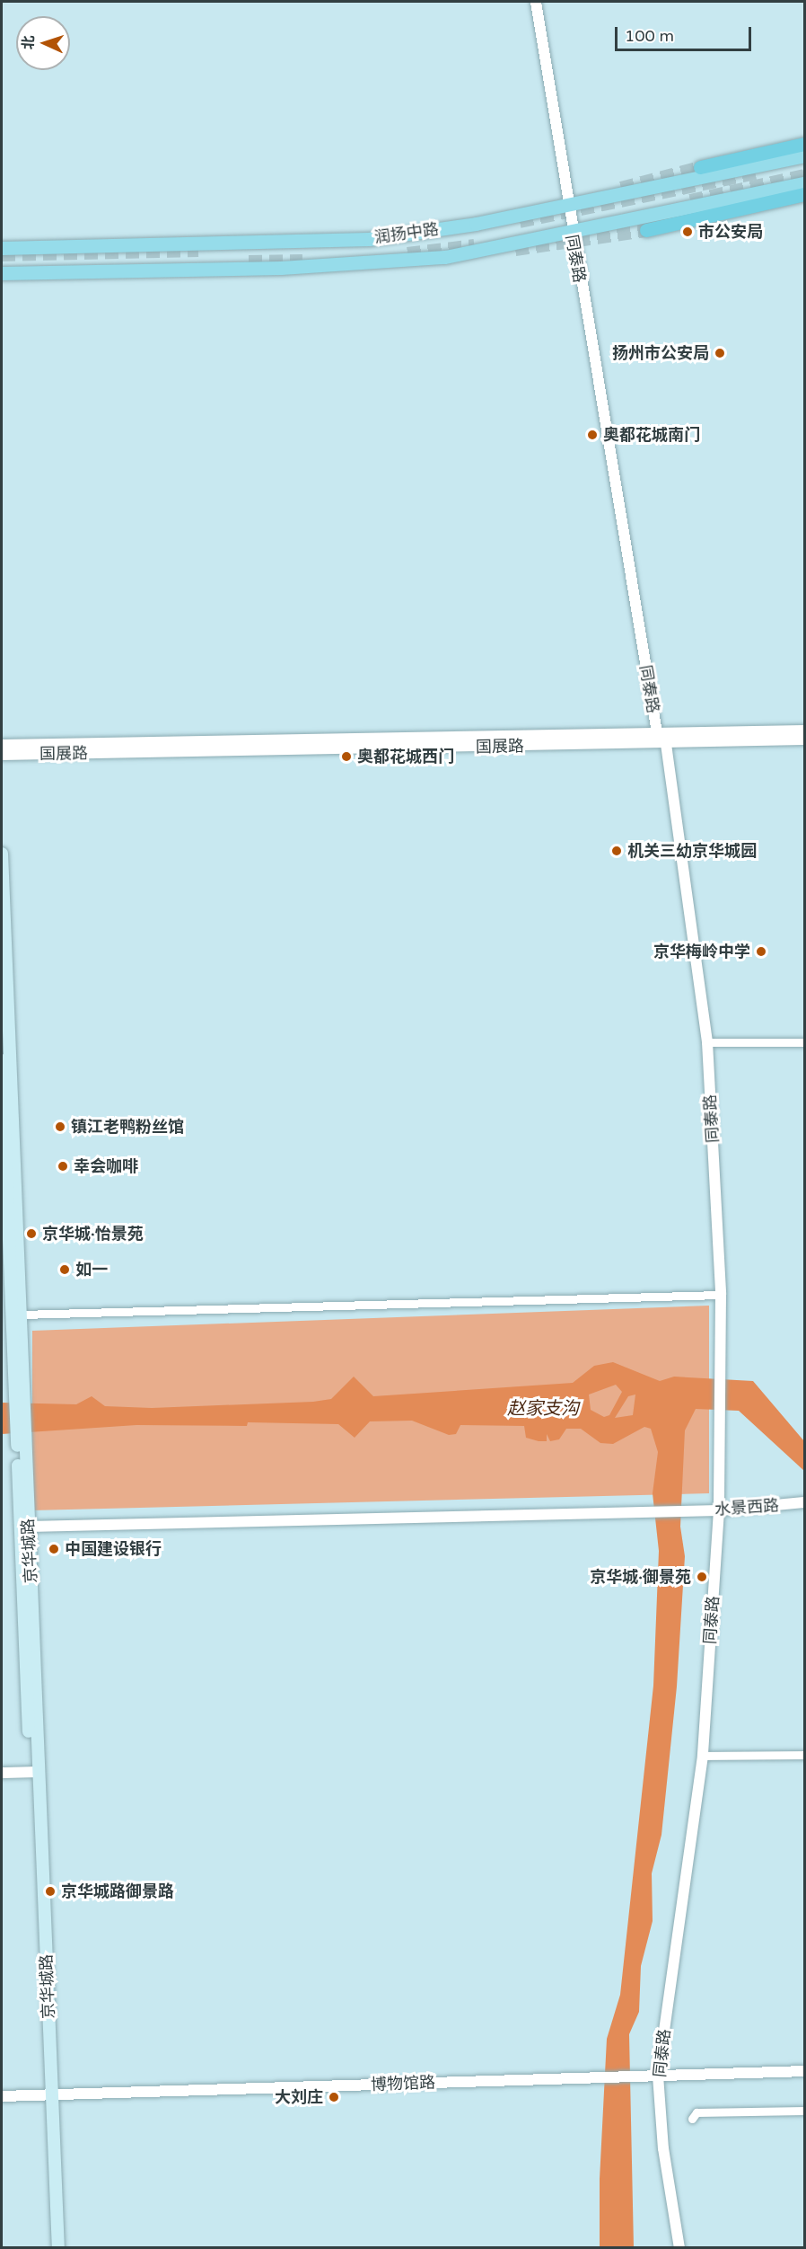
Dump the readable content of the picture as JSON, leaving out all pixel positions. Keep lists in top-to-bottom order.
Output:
{
  "streets": {
    "main road": ["润扬中路", "京华城路"],
    "street": [
      "同泰路",
      "国展路",
      "水景西路",
      "博物馆路"
    ]
  },
  "crossings": [
    ["润扬中路", "同泰路"],
    ["同泰路", "国展路"],
    ["同泰路", "水景西路"],
    ["同泰路", "博物馆路"],
    ["水景西路", "京华城路"],
    ["京华城路", "博物馆路"]
  ],
  "water": ["赵家支沟"],
  "places": [
    "市公安局",
    "扬州市公安局",
    "奥都花城南门",
    "奥都花城西门",
    "机关三幼京华城园",
    "京华梅岭中学",
    "镇江老鸭粉丝馆",
    "幸会咖啡",
    "京华城·怡景苑",
    "如一",
    "中国建设银行",
    "京华城·御景苑",
    "京华城路御景路",
    "大刘庄"
  ],
  "scale_bar": "100 m",
  "north": "left"
}
